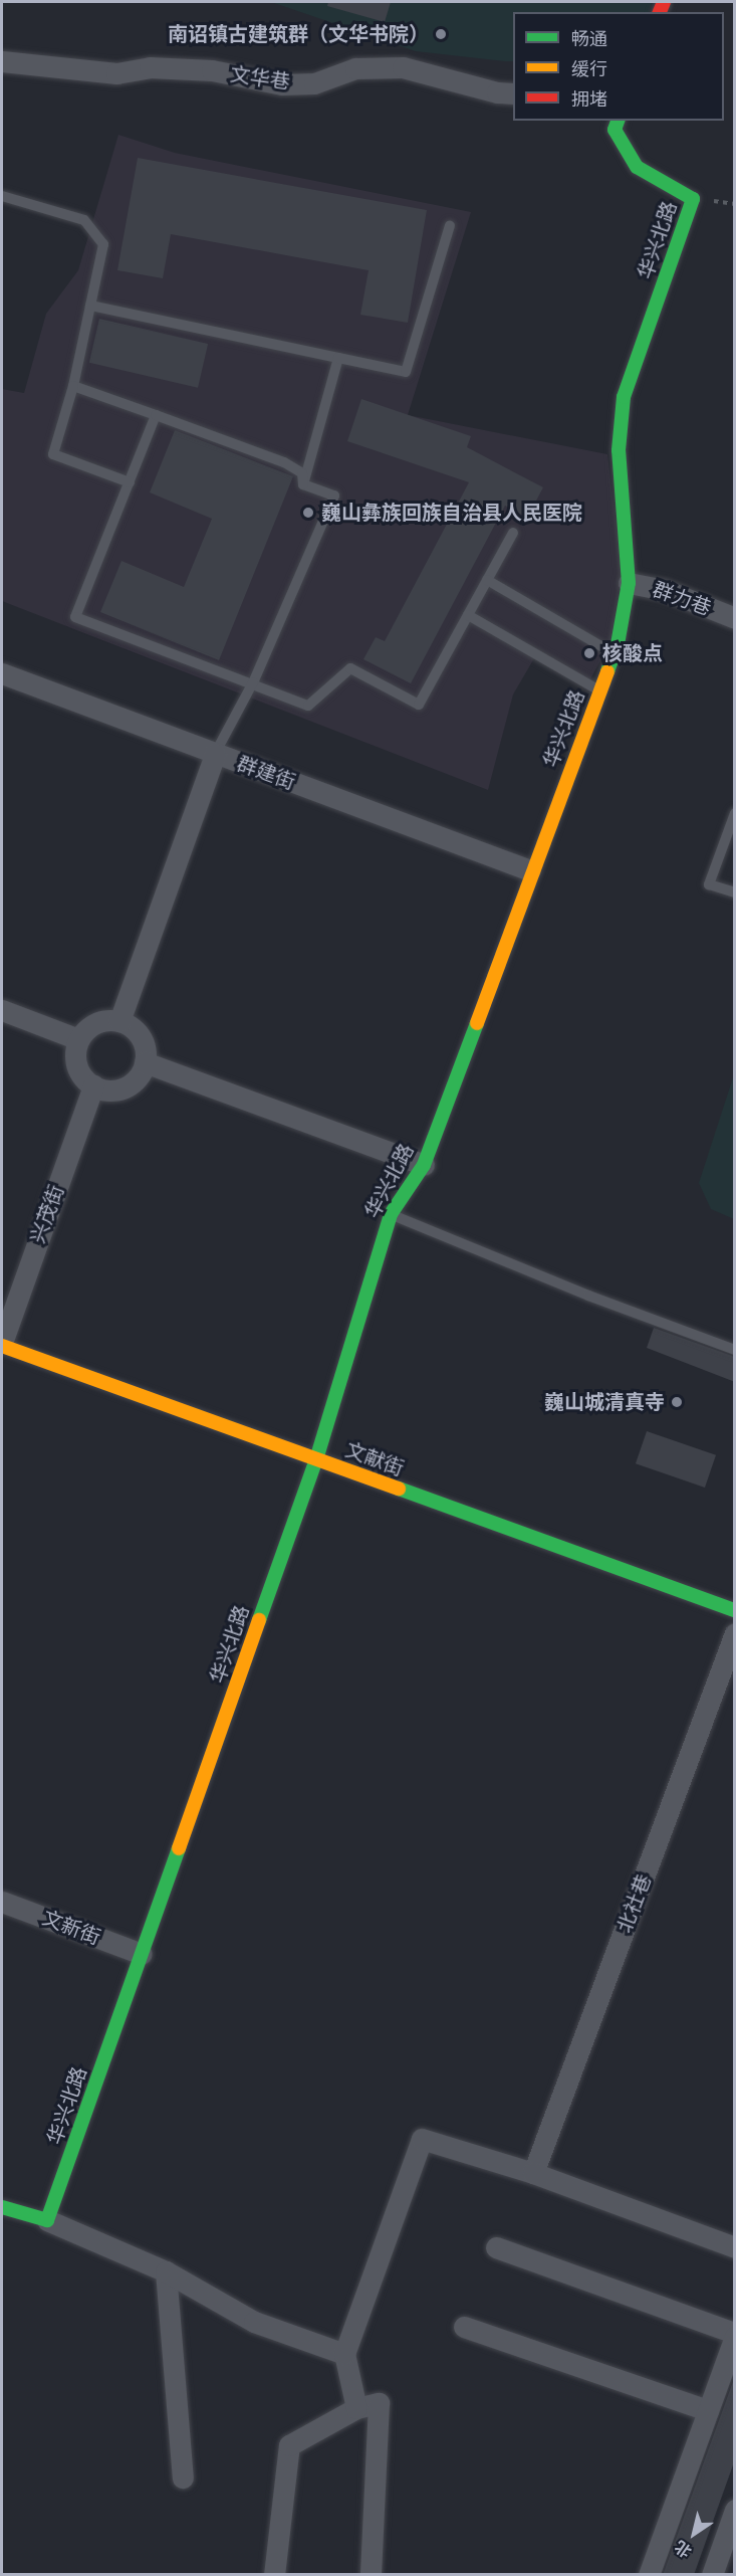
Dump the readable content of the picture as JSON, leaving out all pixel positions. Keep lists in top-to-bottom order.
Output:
{
  "streets": {
    "street": [
      "文华巷",
      "华兴北路",
      "群力巷",
      "群建街",
      "兴茂街",
      "文献街",
      "北社巷",
      "文新街"
    ]
  },
  "crossings": [
    ["华兴北路", "群力巷"],
    ["华兴北路", "群建街"],
    ["华兴北路", "文献街"],
    ["华兴北路", "文新街"],
    ["兴茂街", "文献街"]
  ],
  "places": [
    "南诏镇古建筑群（文华书院）",
    "巍山彝族回族自治县人民医院",
    "核酸点",
    "巍山城清真寺"
  ],
  "legend": ["畅通", "缓行", "拥堵"],
  "north": "bottom left"
}
